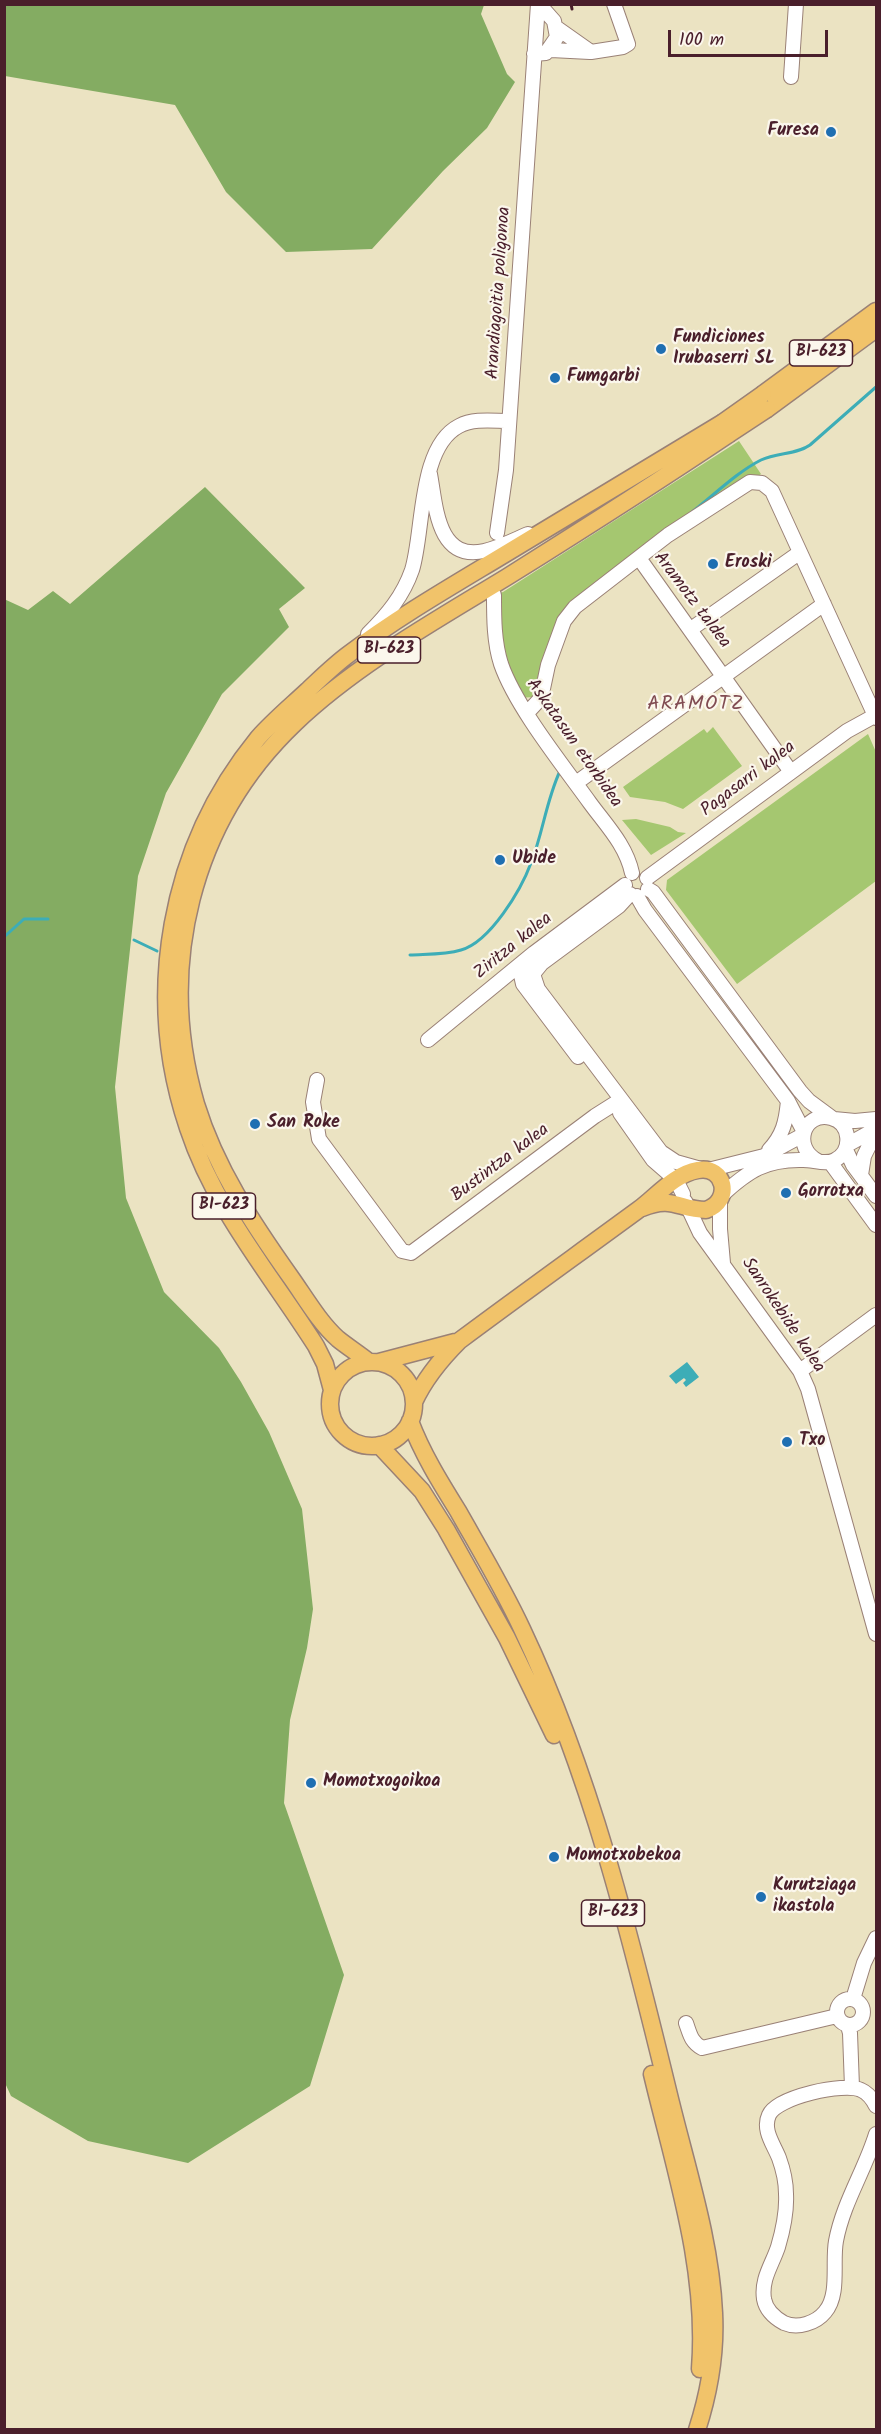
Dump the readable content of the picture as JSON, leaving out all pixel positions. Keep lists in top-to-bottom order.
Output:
{
  "streets": {
    "main road": ["BI-623"],
    "street": [
      "Arandiagoitia poligonoa",
      "Aramotz taldea",
      "Askatasun etorbidea",
      "Pagasarri kalea",
      "Ziritza kalea",
      "Bustintza kalea",
      "Sanrokebide kalea"
    ]
  },
  "crossings": [
    ["Aramotz taldea", "Askatasun etorbidea"],
    ["Askatasun etorbidea", "Pagasarri kalea"],
    ["Askatasun etorbidea", "Ziritza kalea"],
    ["Pagasarri kalea", "Ziritza kalea"]
  ],
  "districts": ["ARAMOTZ"],
  "places": [
    "Furesa",
    "Fundiciones Irubaserri SL",
    "Fumgarbi",
    "Eroski",
    "Ubide",
    "San Roke",
    "Gorrotxa",
    "Txo",
    "Momotxogoikoa",
    "Momotxobekoa",
    "Kurutziaga ikastola"
  ],
  "scale_bar": "100 m"
}
